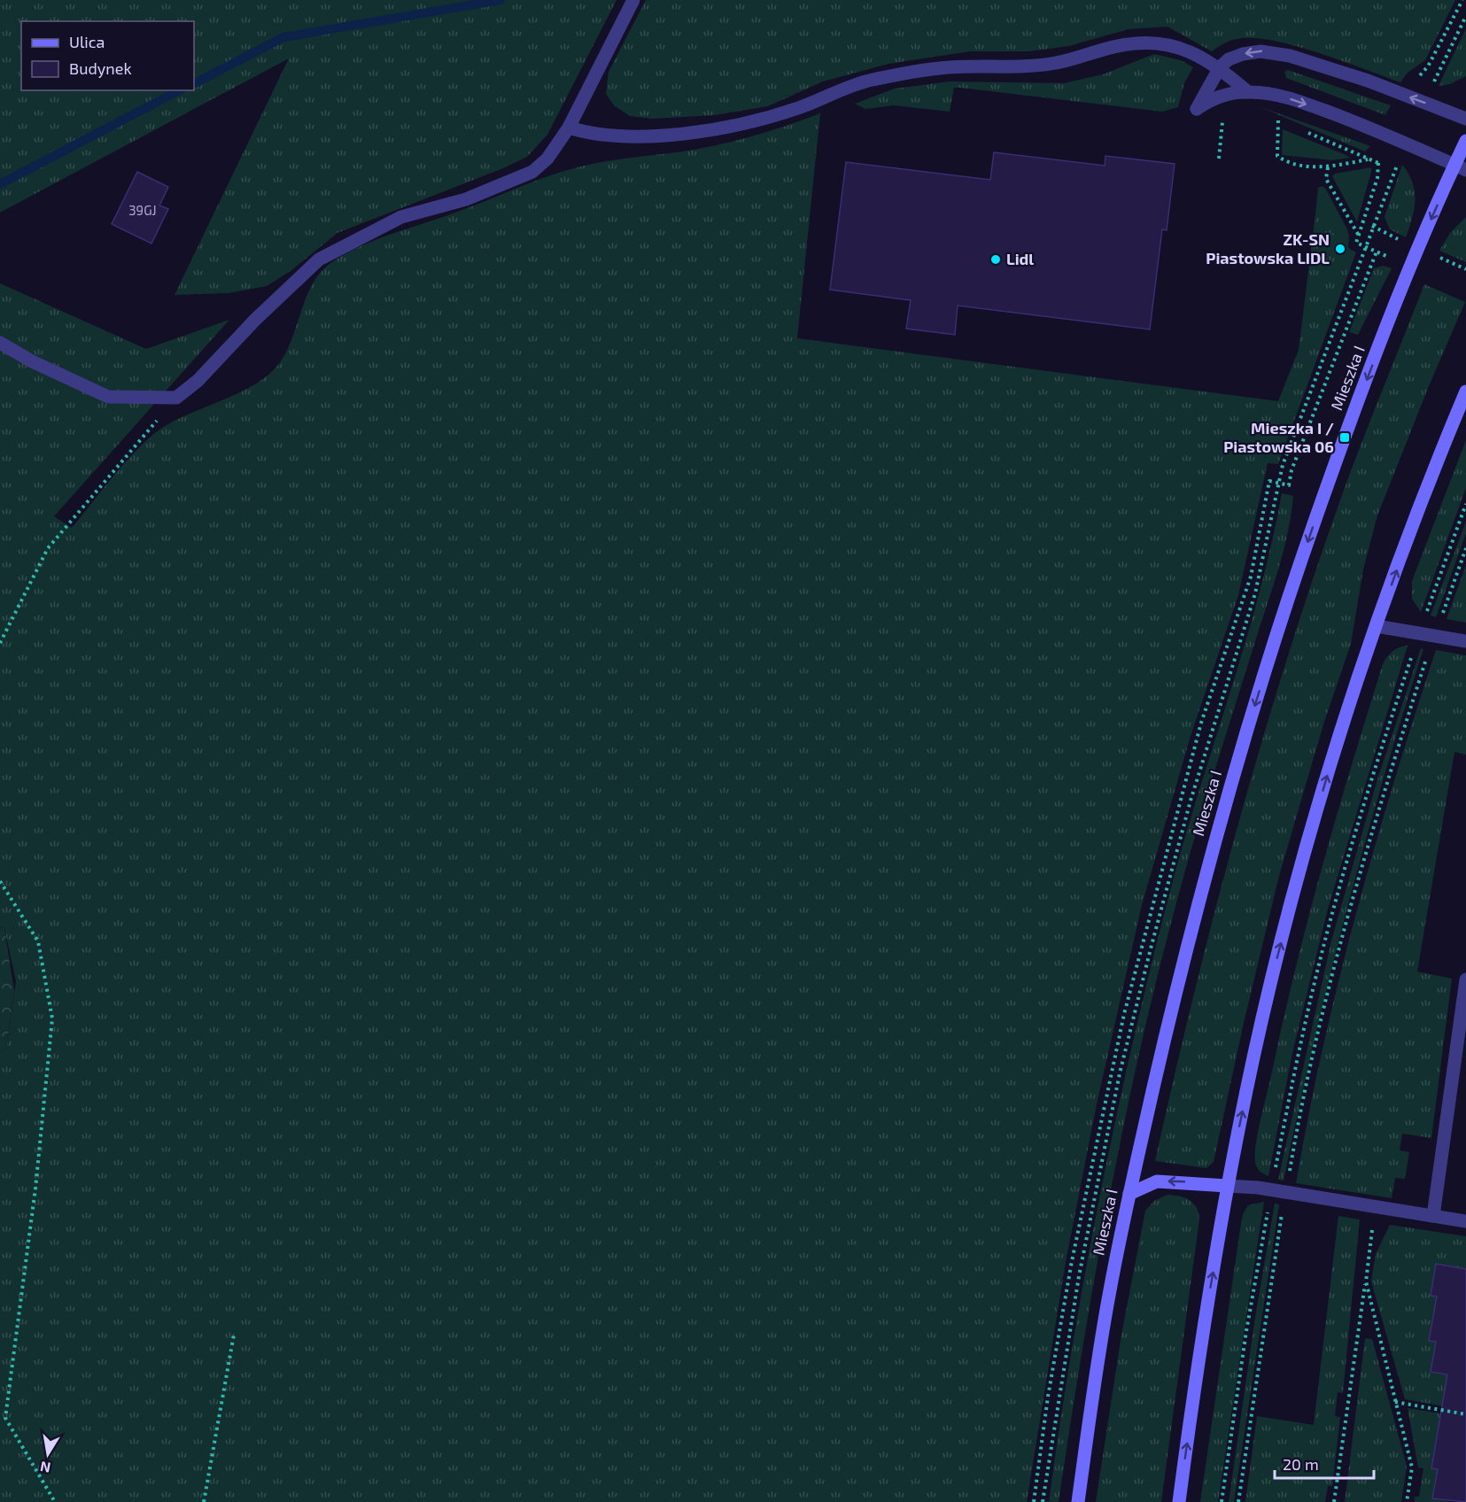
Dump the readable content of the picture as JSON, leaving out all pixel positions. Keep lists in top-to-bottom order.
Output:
{
  "streets": {
    "street": ["Mieszka I"]
  },
  "places": {
    "other": ["ZK-SN Piastowska LIDL", "Lidl"],
    "transit": ["Mieszka I / Piastowska 06"]
  },
  "house_numbers": ["39GJ"],
  "legend": ["Ulica", "Budynek"],
  "scale_bar": "20 m",
  "north": "bottom"
}
